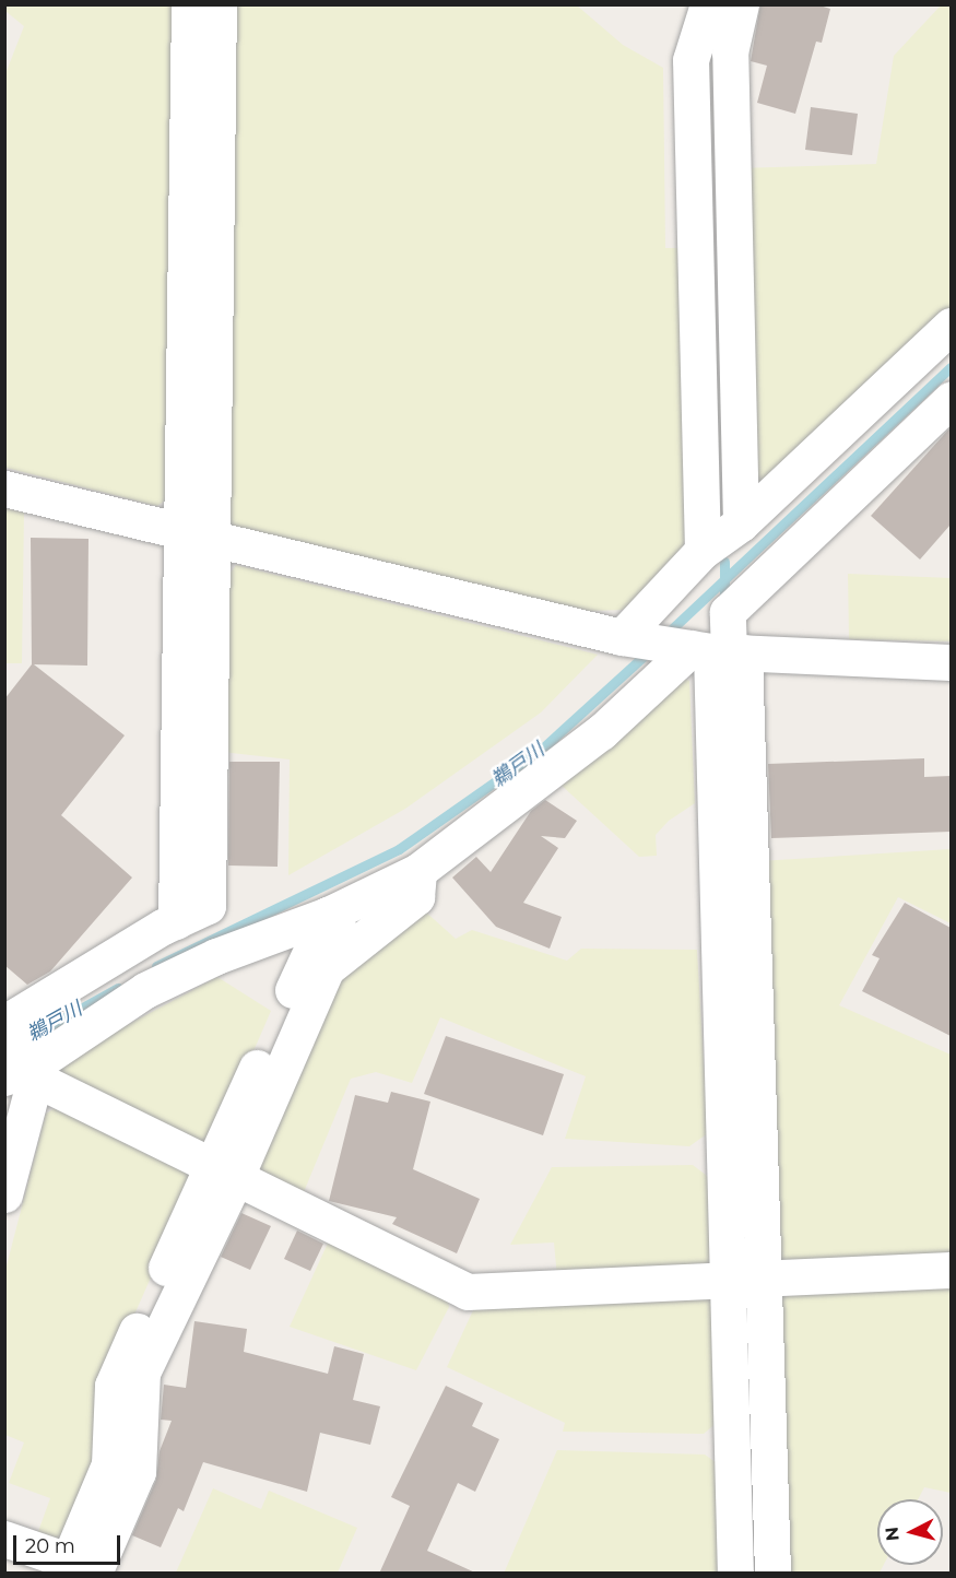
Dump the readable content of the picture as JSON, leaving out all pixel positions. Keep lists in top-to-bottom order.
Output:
{
  "water": ["鵜戸川"],
  "scale_bar": "20 m",
  "north": "left"
}
